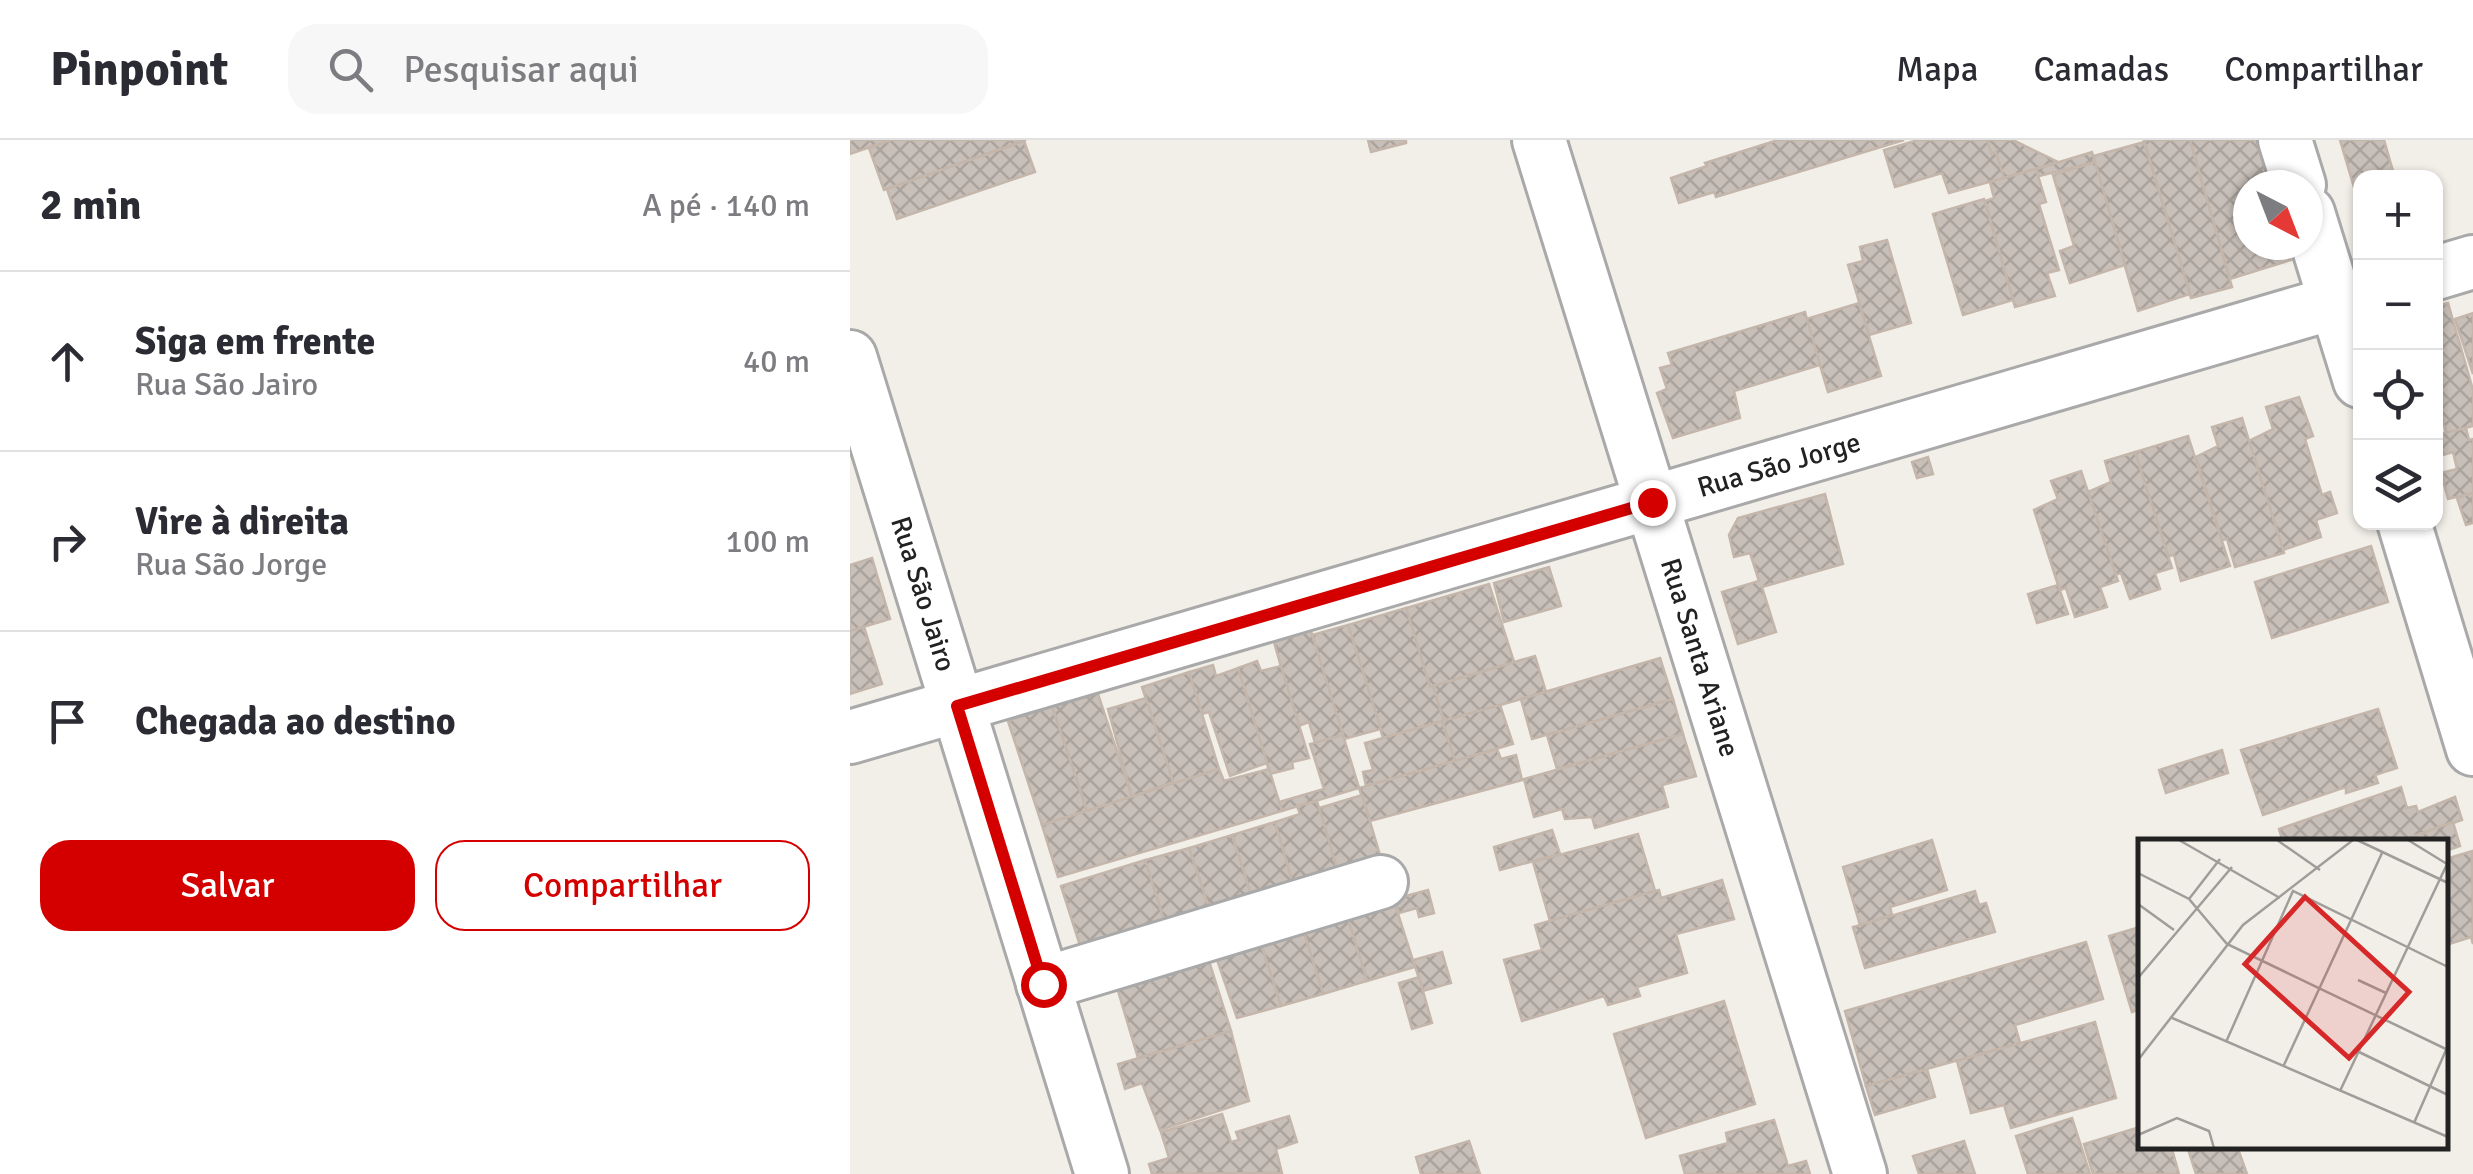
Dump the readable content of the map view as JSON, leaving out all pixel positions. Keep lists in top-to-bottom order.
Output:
{
  "streets": {
    "street": ["Rua São Jorge", "Rua São Jairo", "Rua Santa Ariane"]
  },
  "crossings": [
    ["Rua São Jorge", "Rua São Jairo"],
    ["Rua São Jorge", "Rua Santa Ariane"]
  ],
  "north": "bottom right",
  "page": {
    "header": "Pinpoint",
    "search": "Pesquisar aqui",
    "nav": ["Mapa", "Camadas", "Compartilhar"],
    "heading": ["2 min", "A pé · 140 m"],
    "map_buttons": ["+", "−"],
    "list": [
      ["Siga em frente", "Rua São Jairo", "40 m"],
      ["Vire à direita", "Rua São Jorge", "100 m"],
      "Chegada ao destino"
    ],
    "buttons": ["Salvar", "Compartilhar"]
  }
}
